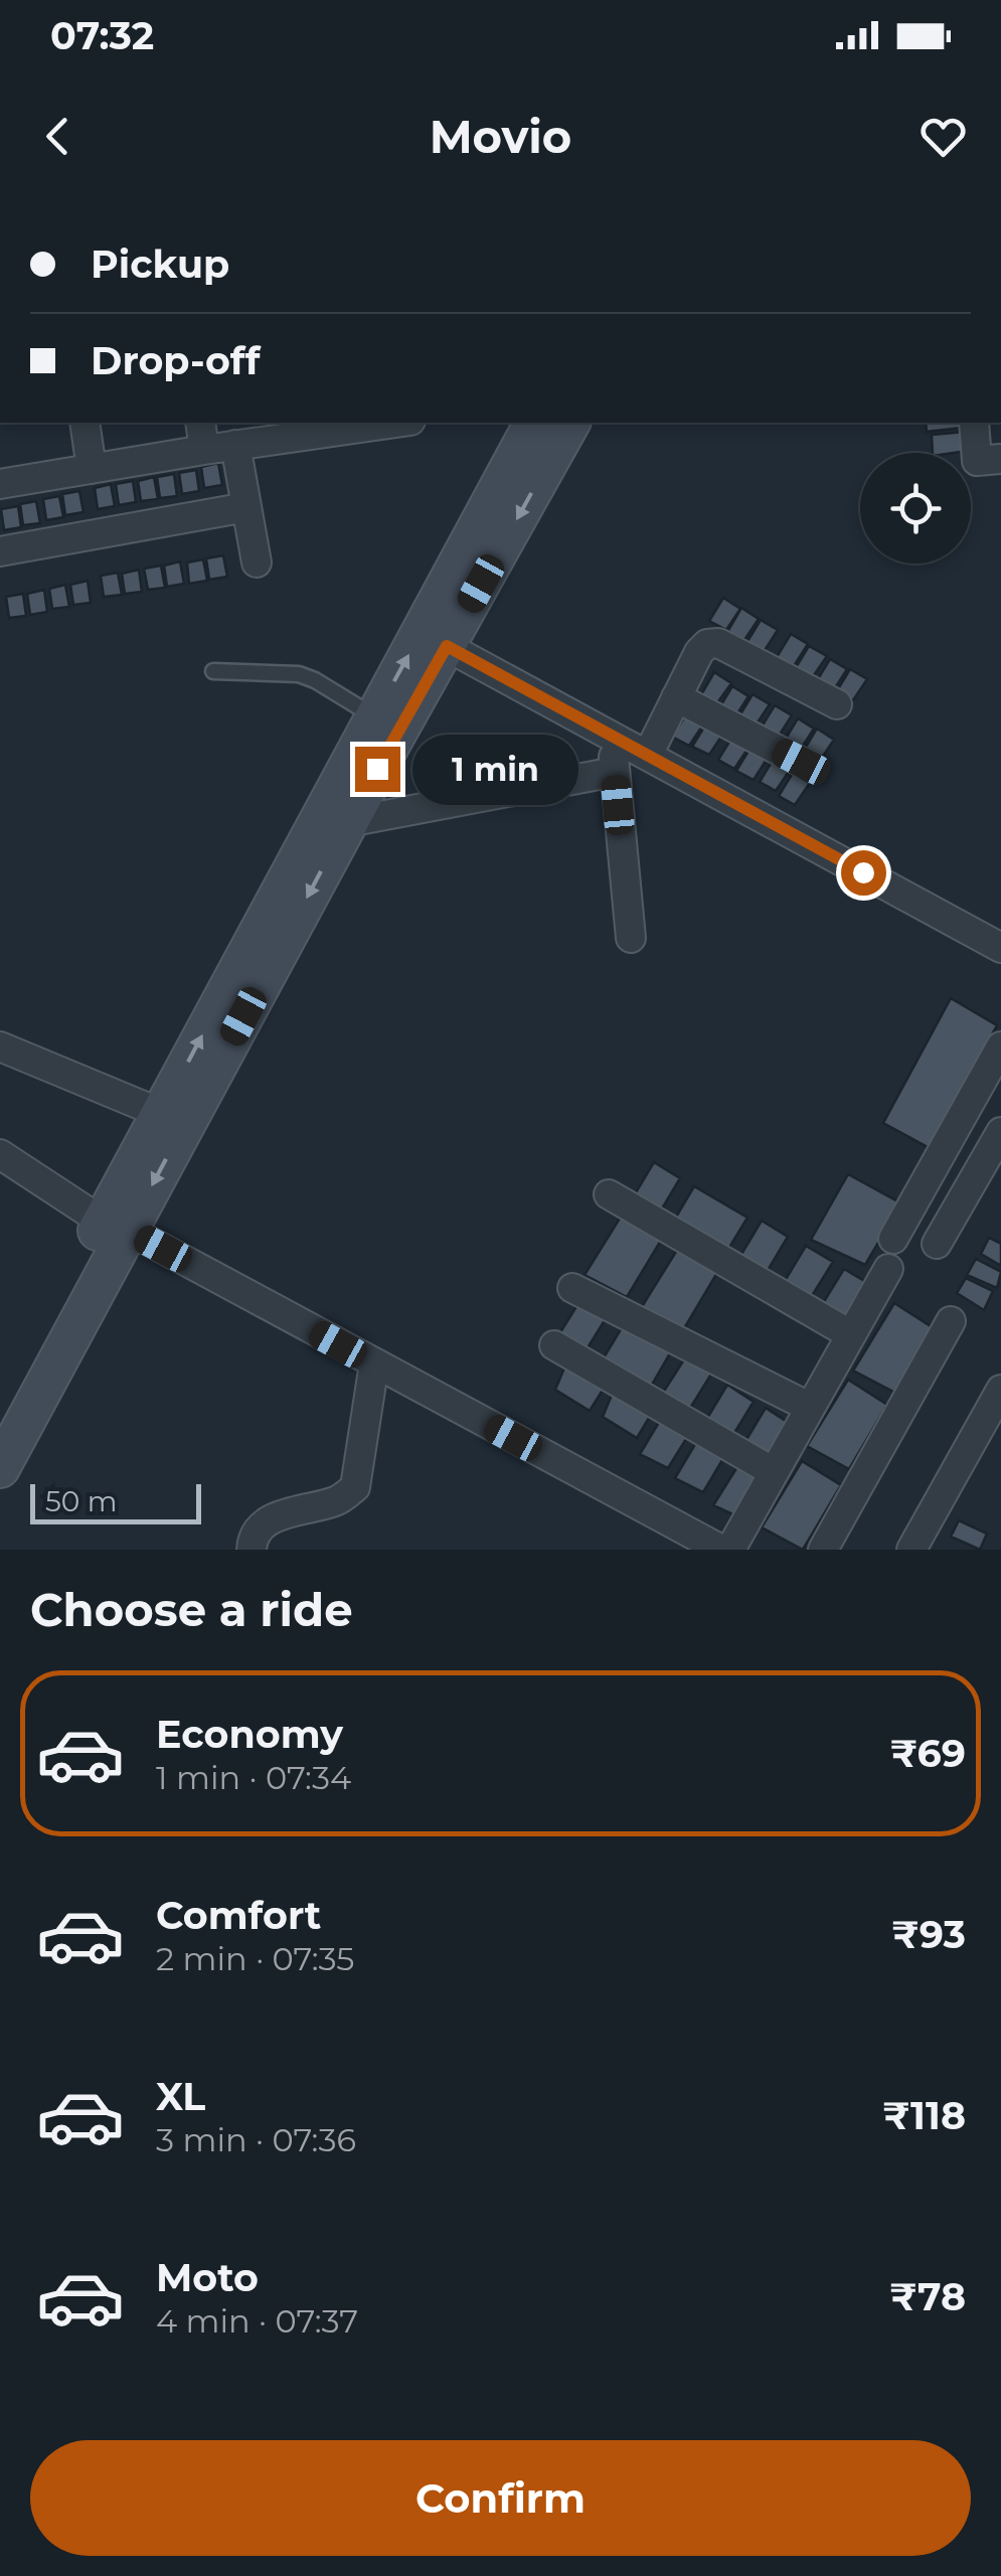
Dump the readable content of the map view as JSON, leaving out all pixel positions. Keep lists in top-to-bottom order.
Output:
{
  "scale_bar": "50 m",
  "page": {
    "status": "07:32",
    "header": "Movio",
    "banner": ["Pickup", "Drop-off"],
    "bubble": "1 min",
    "scale": "50 m",
    "heading": "Choose a ride",
    "list": [
      {
        "name": "Economy",
        "note": "1 min · 07:34",
        "value": "₹69"
      },
      {
        "name": "Comfort",
        "note": "2 min · 07:35",
        "value": "₹93"
      },
      {
        "name": "XL",
        "note": "3 min · 07:36",
        "value": "₹118"
      },
      {
        "name": "Moto",
        "note": "4 min · 07:37",
        "value": "₹78"
      }
    ],
    "buttons": "Confirm"
  }
}
